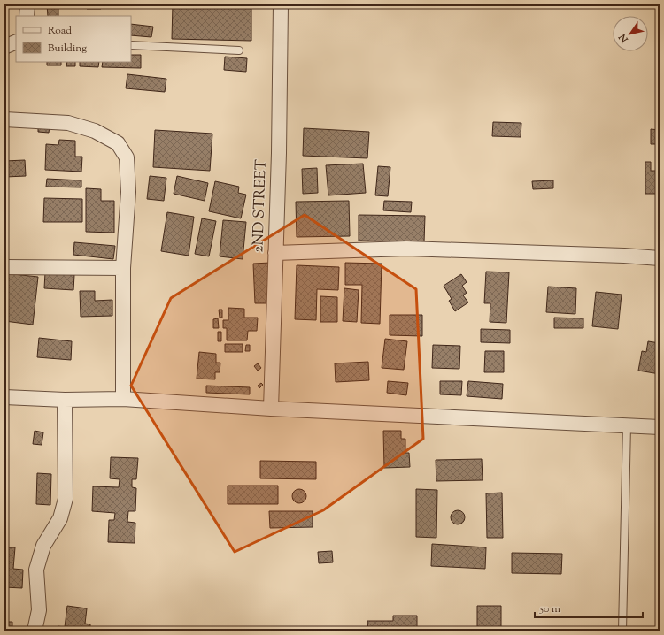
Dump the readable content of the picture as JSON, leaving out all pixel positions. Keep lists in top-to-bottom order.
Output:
{
  "streets": {
    "street": ["2ND STREET"]
  },
  "legend": ["Road", "Building"],
  "scale_bar": "50 m",
  "north": "bottom left"
}
